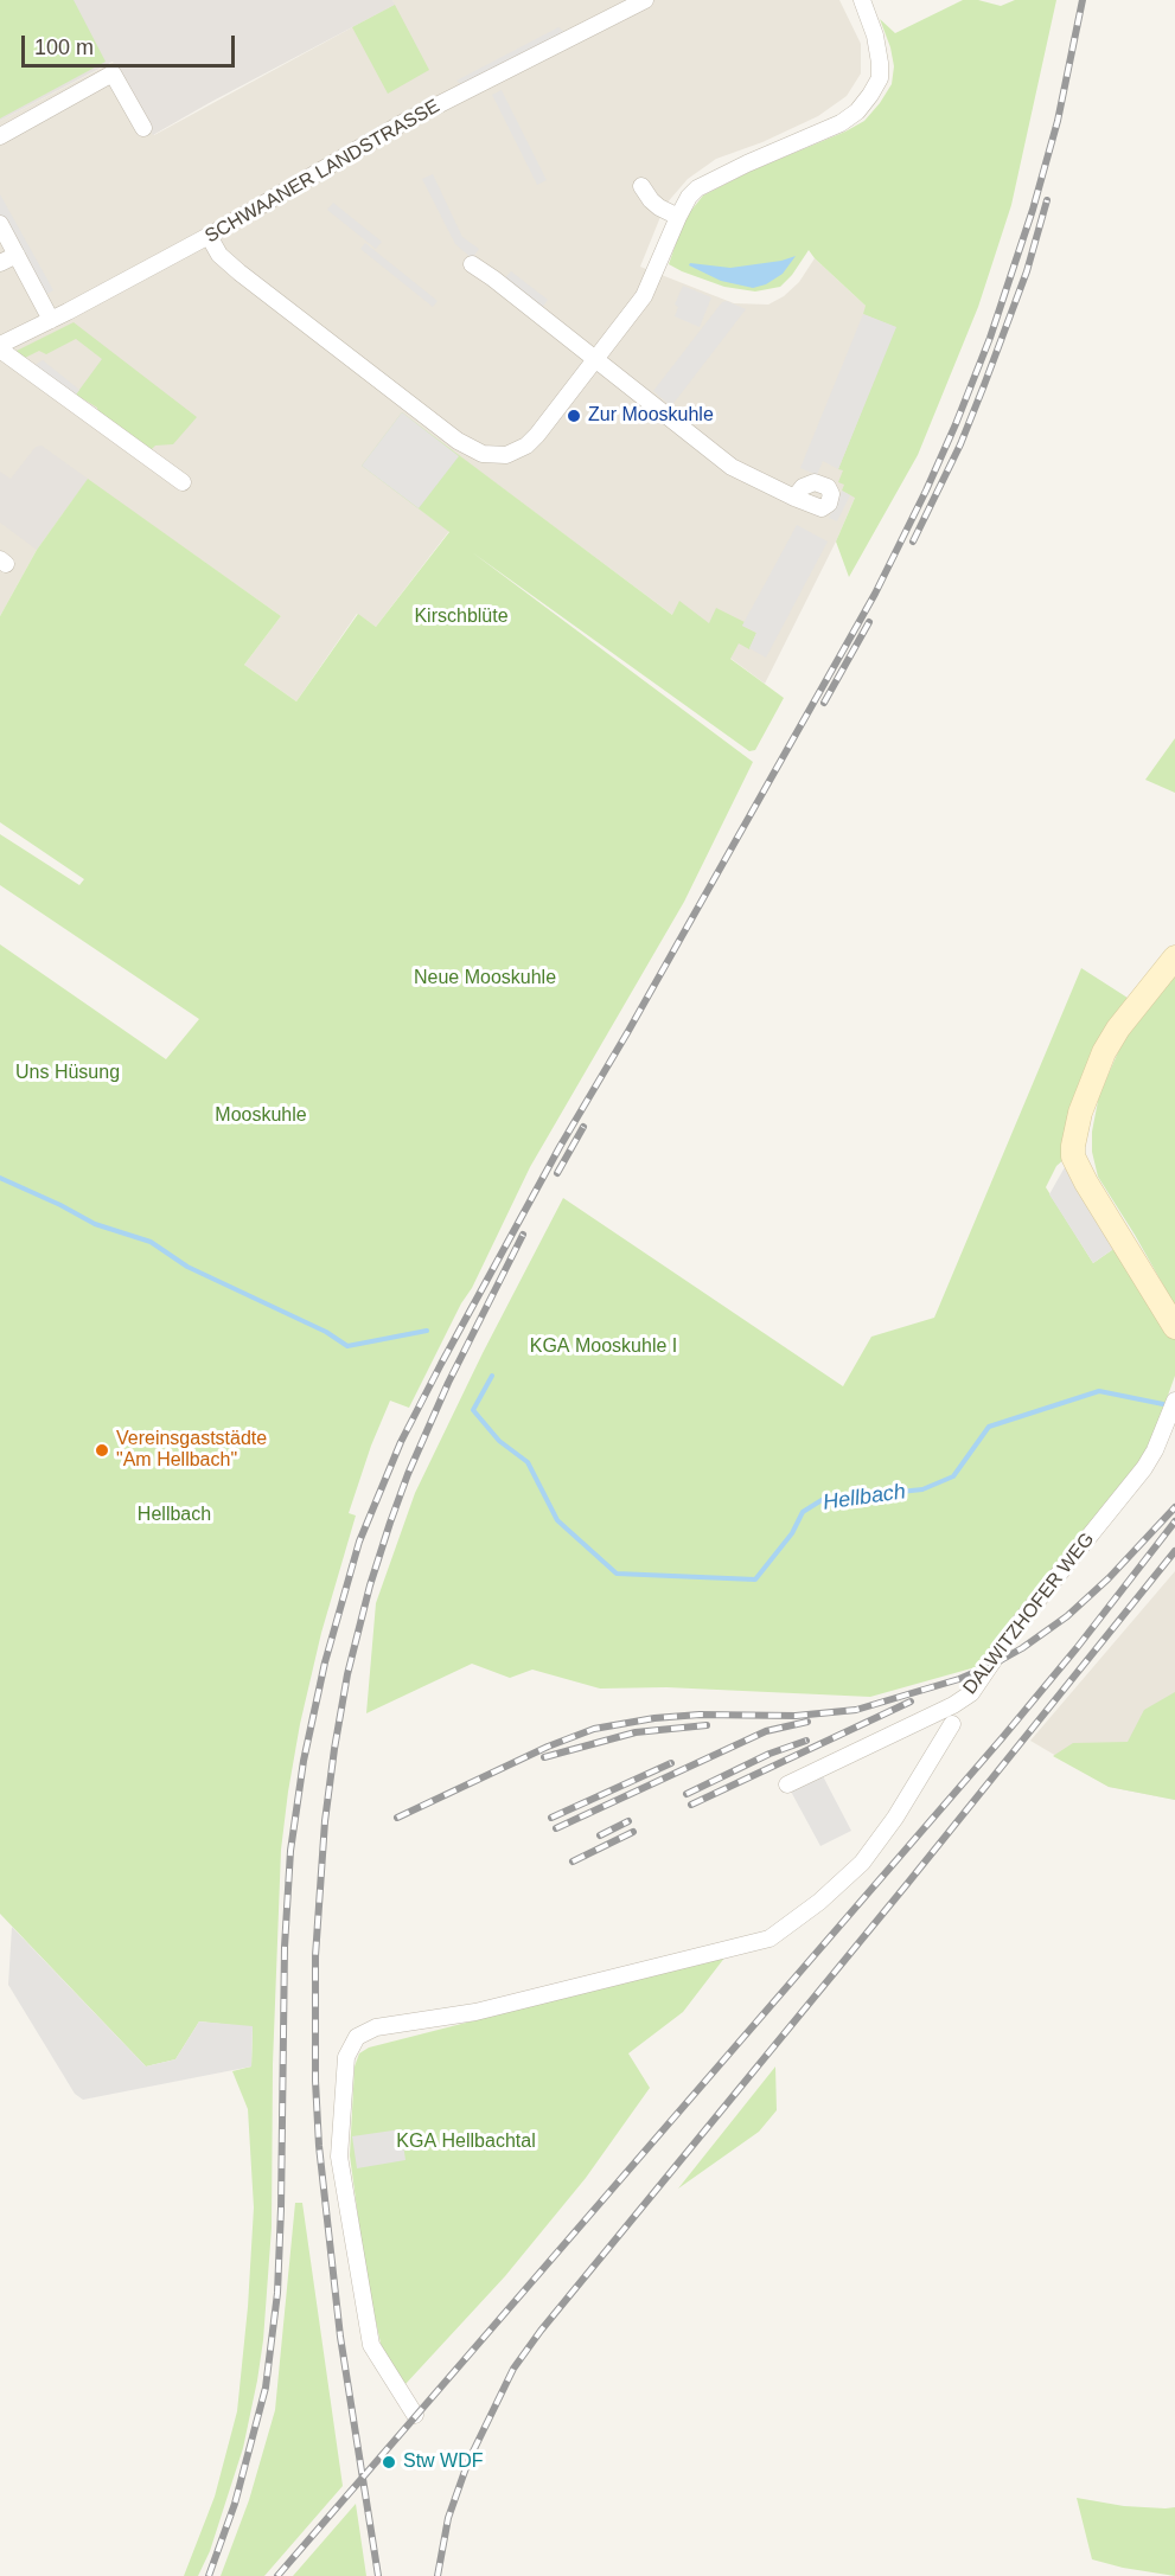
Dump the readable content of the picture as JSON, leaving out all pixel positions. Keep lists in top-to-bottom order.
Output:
{
  "streets": {
    "street": ["SCHWAANER LANDSTRASSE", "DALWITZHOFER WEG"]
  },
  "water": ["Hellbach"],
  "parks": [
    "Kirschblüte",
    "Neue Mooskuhle",
    "Uns Hüsung",
    "Mooskuhle",
    "KGA Mooskuhle I",
    "Hellbach",
    "KGA Hellbachtal"
  ],
  "places": ["Zur Mooskuhle", "Vereinsgaststädte \"Am Hellbach\"", "Stw WDF"],
  "scale_bar": "100 m"
}
